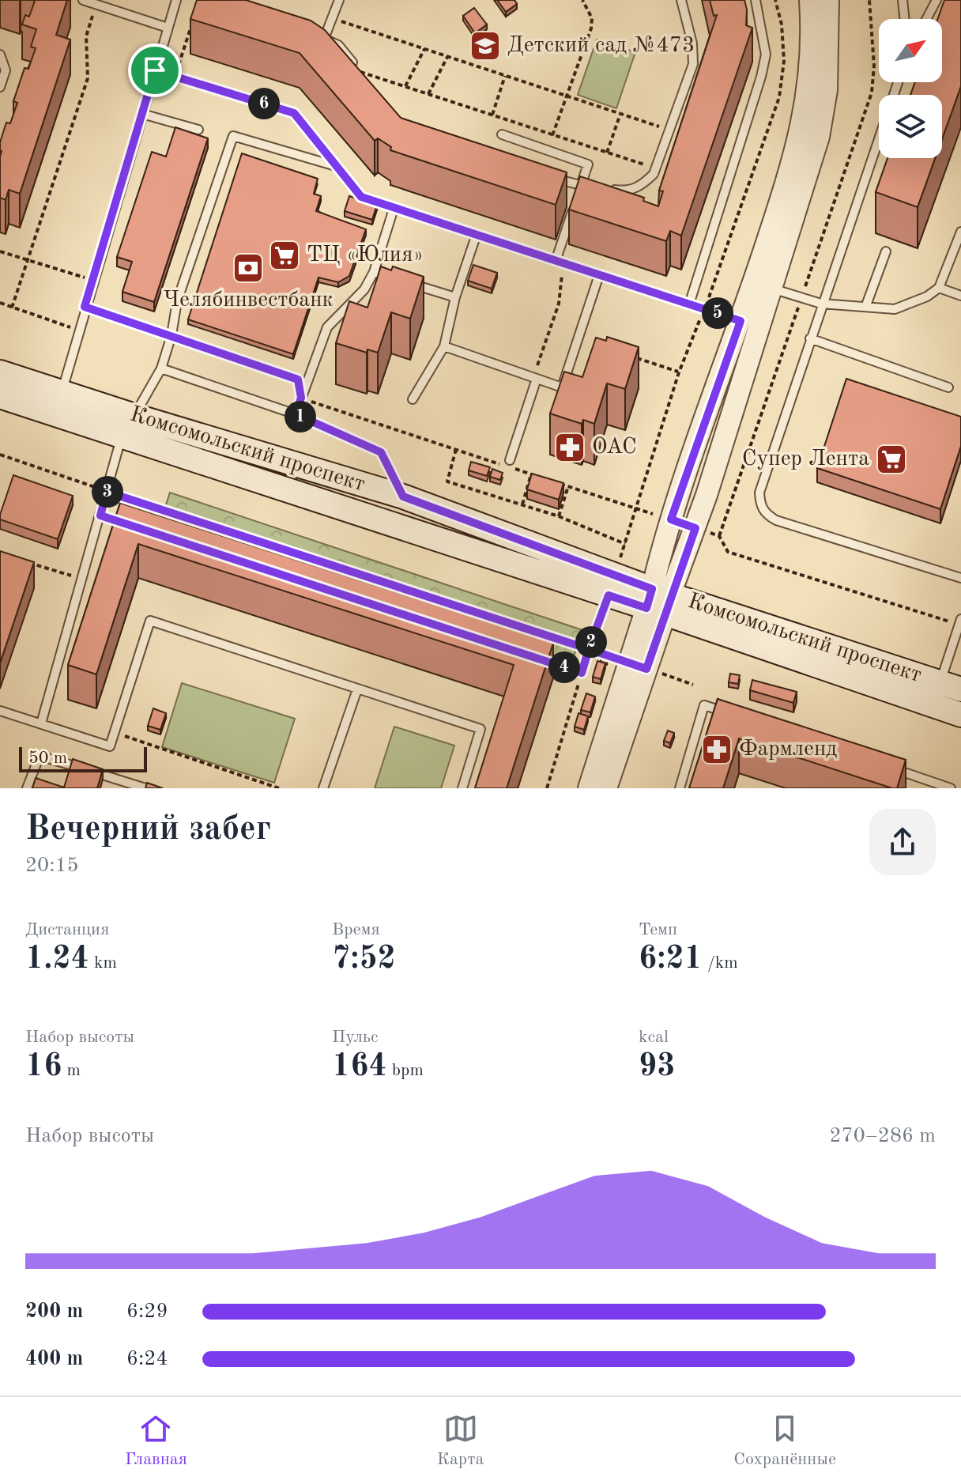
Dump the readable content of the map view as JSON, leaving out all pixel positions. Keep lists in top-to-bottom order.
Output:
{
  "streets": {
    "main road": ["Комсомольский проспект"]
  },
  "places": {
    "school or university": ["Детский сад №473"],
    "supermarket": ["ТЦ «Юлия»", "Супер Лента"],
    "bank": ["Челябинвестбанк"],
    "pharmacy": ["ОАС", "Фармленд"]
  },
  "scale_bar": "50 m",
  "north": "top right",
  "page": {
    "pins": [
      "6",
      "5",
      "1",
      "3",
      "2",
      "4"
    ],
    "scale": "50 m",
    "heading": ["Вечерний забег", "20:15"],
    "stats": [
      ["Дистанция", "1.24 km"],
      ["Время", "7:52"],
      ["Темп", "6:21 /km"],
      ["Набор высоты", "16 m"],
      ["Пульс", "164 bpm"],
      ["kcal", "93"]
    ],
    "chart": ["Набор высоты", "270–286 m"],
    "list": [
      {
        "name": "200 m",
        "note": "6:29"
      },
      {
        "name": "400 m",
        "note": "6:24"
      }
    ],
    "tabs": ["Главная", "Карта", "Сохранённые"]
  }
}
